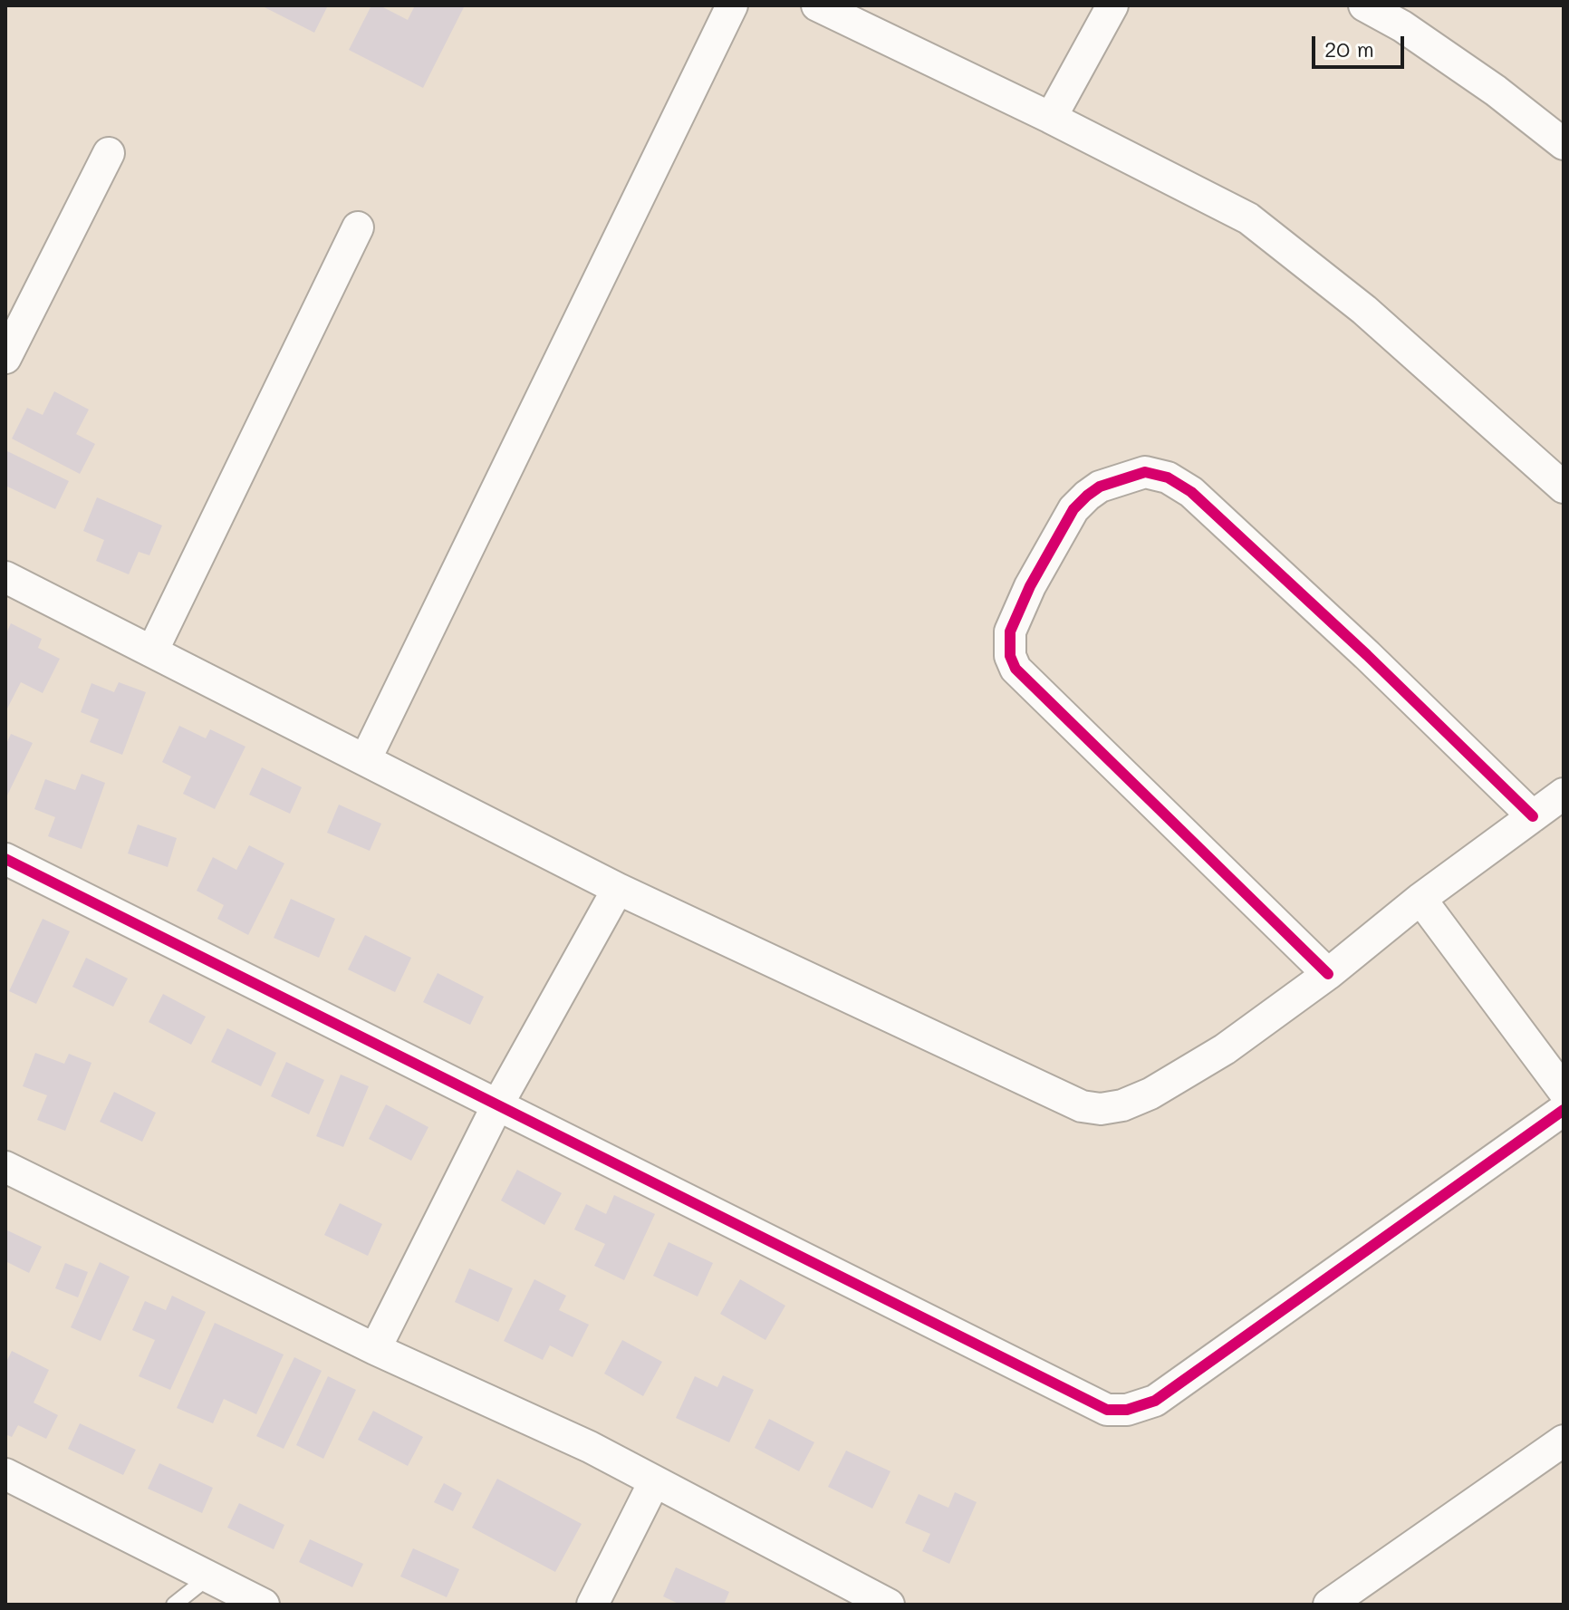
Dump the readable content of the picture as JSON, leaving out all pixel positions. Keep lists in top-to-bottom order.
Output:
{
  "scale_bar": "20 m"
}
